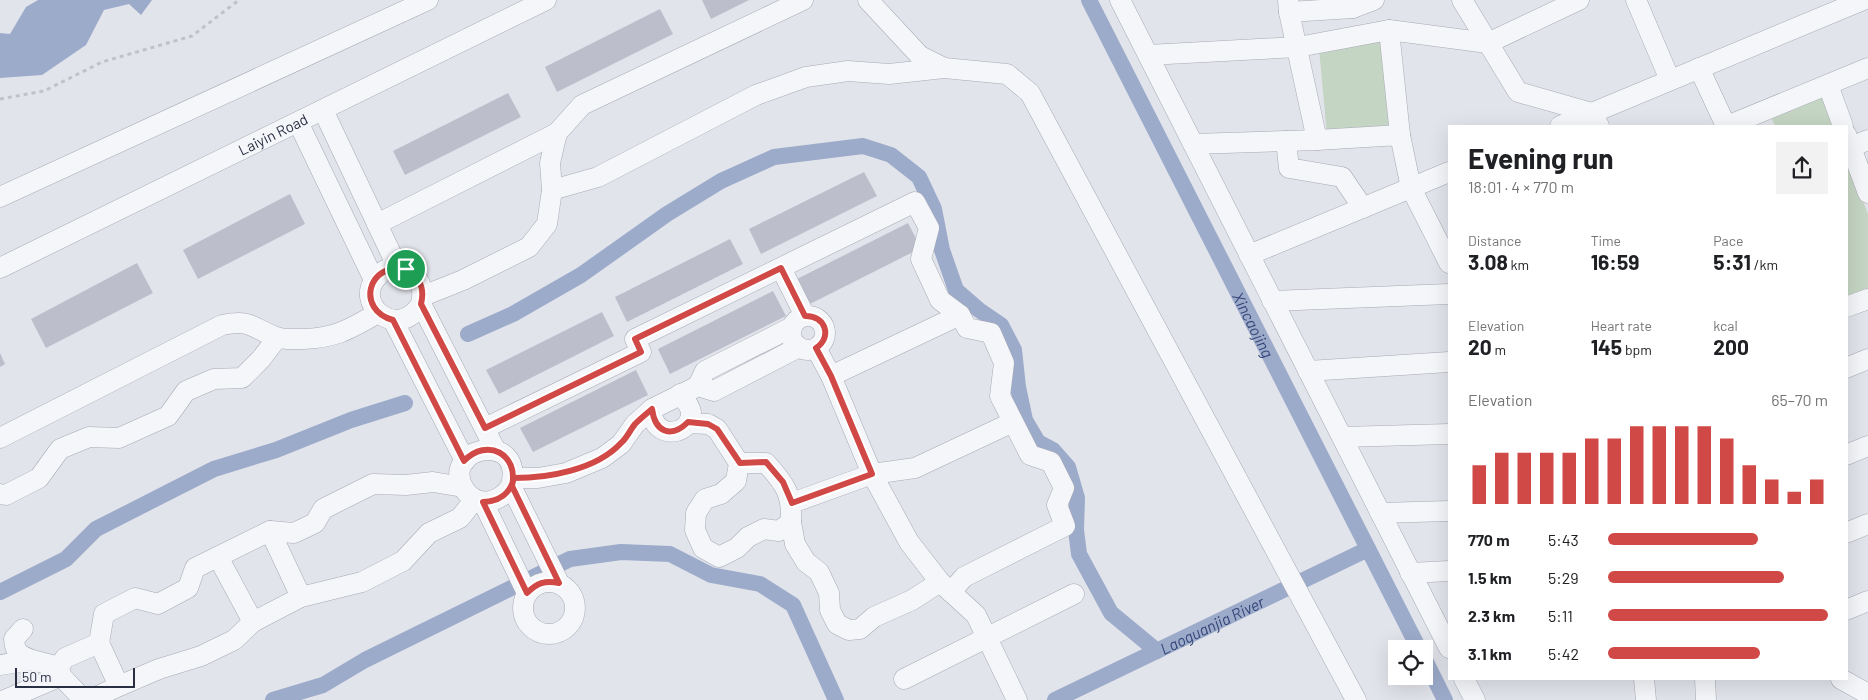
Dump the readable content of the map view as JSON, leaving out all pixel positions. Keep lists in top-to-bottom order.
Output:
{
  "streets": {
    "street": ["Laiyin Road"]
  },
  "water": ["Xincaojing", "Laoguanjia River"],
  "scale_bar": "50 m",
  "page": {
    "heading": ["Evening run", "18:01 · 4 × 770 m"],
    "stats": [
      ["Distance", "3.08 km"],
      ["Time", "16:59"],
      ["Pace", "5:31 /km"],
      ["Elevation", "20 m"],
      ["Heart rate", "145 bpm"],
      ["kcal", "200"]
    ],
    "chart": ["Elevation", "65–70 m"],
    "list": [
      {
        "name": "770 m",
        "note": "5:43"
      },
      {
        "name": "1.5 km",
        "note": "5:29"
      },
      {
        "name": "2.3 km",
        "note": "5:11"
      },
      {
        "name": "3.1 km",
        "note": "5:42"
      }
    ],
    "scale": "50 m"
  }
}
